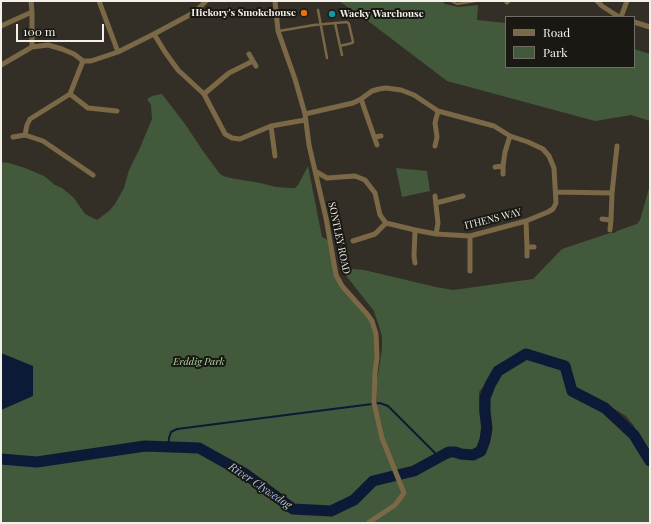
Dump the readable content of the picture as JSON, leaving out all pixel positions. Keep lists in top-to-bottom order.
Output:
{
  "streets": {
    "street": ["ITHENS WAY", "SONTLEY ROAD"]
  },
  "crossings": [
    ["ITHENS WAY", "SONTLEY ROAD"]
  ],
  "water": ["River Clywedog"],
  "parks": ["Erddig Park"],
  "places": ["Hickory's Smokehouse", "Wacky Warehouse"],
  "legend": ["Road", "Park"],
  "scale_bar": "100 m"
}
